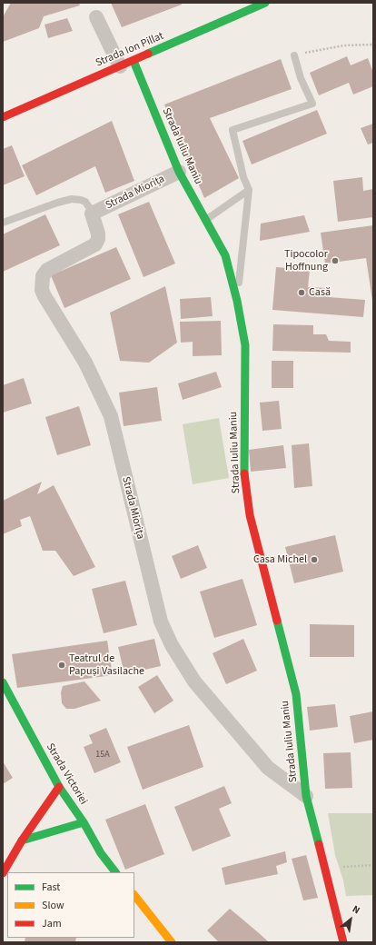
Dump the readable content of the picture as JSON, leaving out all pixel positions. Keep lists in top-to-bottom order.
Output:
{
  "streets": {
    "street": [
      "Strada Ion Pillat",
      "Strada Iuliu Maniu",
      "Strada Miorița",
      "Strada Victoriei"
    ]
  },
  "crossings": [
    ["Strada Ion Pillat", "Strada Iuliu Maniu"],
    ["Strada Iuliu Maniu", "Strada Miorița"]
  ],
  "places": [
    "Tipocolor Hoffnung",
    "Casă",
    "Casa Michel",
    "Teatrul de Papuși Vasilache"
  ],
  "house_numbers": ["15A"],
  "legend": ["Fast", "Slow", "Jam"],
  "north": "top right"
}
